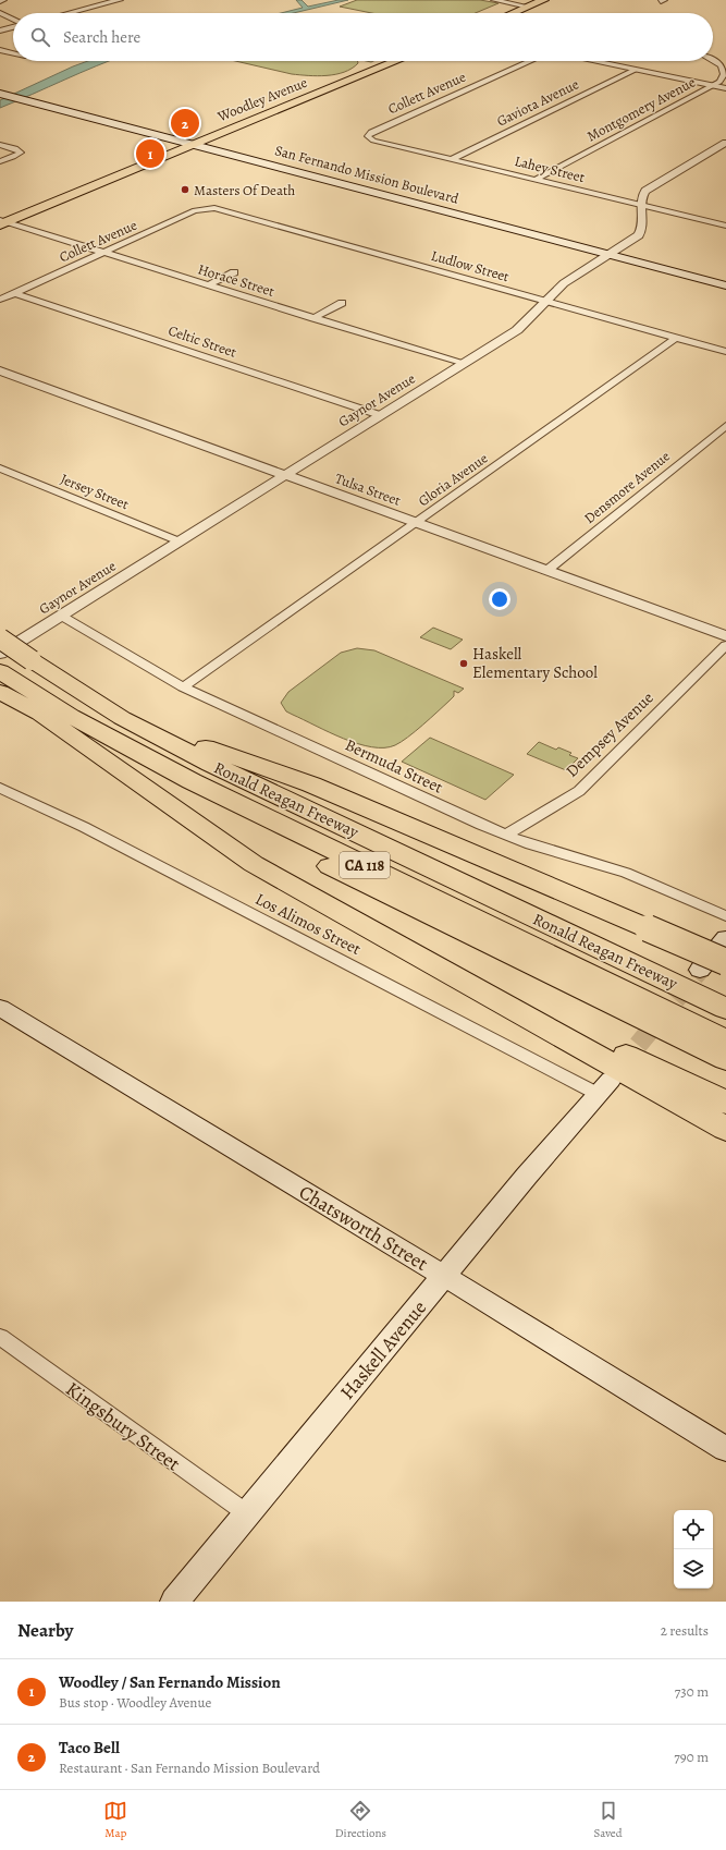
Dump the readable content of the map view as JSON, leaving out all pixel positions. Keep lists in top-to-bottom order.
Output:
{
  "streets": {
    "highway": ["Ronald Reagan Freeway", "CA 118"],
    "main road": [
      "Woodley Avenue",
      "San Fernando Mission Boulevard",
      "Chatsworth Street",
      "Haskell Avenue"
    ],
    "street": [
      "Collett Avenue",
      "Gaviota Avenue",
      "Montgomery Avenue",
      "Lahey Street",
      "Ludlow Street",
      "Horace Street",
      "Celtic Street",
      "Gaynor Avenue",
      "Gloria Avenue",
      "Densmore Avenue",
      "Tulsa Street",
      "Jersey Street",
      "Dempsey Avenue",
      "Bermuda Street",
      "Los Alimos Street",
      "Kingsbury Street"
    ]
  },
  "crossings": [
    ["Collett Avenue", "Lahey Street"],
    ["Collett Avenue", "Ludlow Street"],
    ["Collett Avenue", "Horace Street"],
    ["Collett Avenue", "Celtic Street"],
    ["Woodley Avenue", "San Fernando Mission Boulevard"],
    ["Woodley Avenue", "Horace Street"],
    ["Gaviota Avenue", "Lahey Street"],
    ["Montgomery Avenue", "Lahey Street"],
    ["Lahey Street", "Gaynor Avenue"],
    ["San Fernando Mission Boulevard", "Gaynor Avenue"],
    ["Ludlow Street", "Gaynor Avenue"],
    ["Ludlow Street", "Gloria Avenue"],
    ["Horace Street", "Gaynor Avenue"],
    ["Celtic Street", "Gaynor Avenue"],
    ["Gaynor Avenue", "Tulsa Street"],
    ["Gaynor Avenue", "Jersey Street"],
    ["Gaynor Avenue", "Bermuda Street"],
    ["Gloria Avenue", "Tulsa Street"],
    ["Gloria Avenue", "Bermuda Street"],
    ["Densmore Avenue", "Tulsa Street"],
    ["Dempsey Avenue", "Bermuda Street"],
    ["Los Alimos Street", "Haskell Avenue"],
    ["Chatsworth Street", "Haskell Avenue"],
    ["Haskell Avenue", "Kingsbury Street"]
  ],
  "places": ["Masters Of Death", "Haskell Elementary School"],
  "page": {
    "search": "Search here",
    "pins": ["2", "1"],
    "heading": ["Nearby", "2 results"],
    "list": [
      {
        "mark": "1",
        "name": "Woodley / San Fernando Mission",
        "note": "Bus stop · Woodley Avenue",
        "value": "730 m"
      },
      {
        "mark": "2",
        "name": "Taco Bell",
        "note": "Restaurant · San Fernando Mission Boulevard",
        "value": "790 m"
      }
    ],
    "nav": ["Map", "Directions", "Saved"]
  }
}
